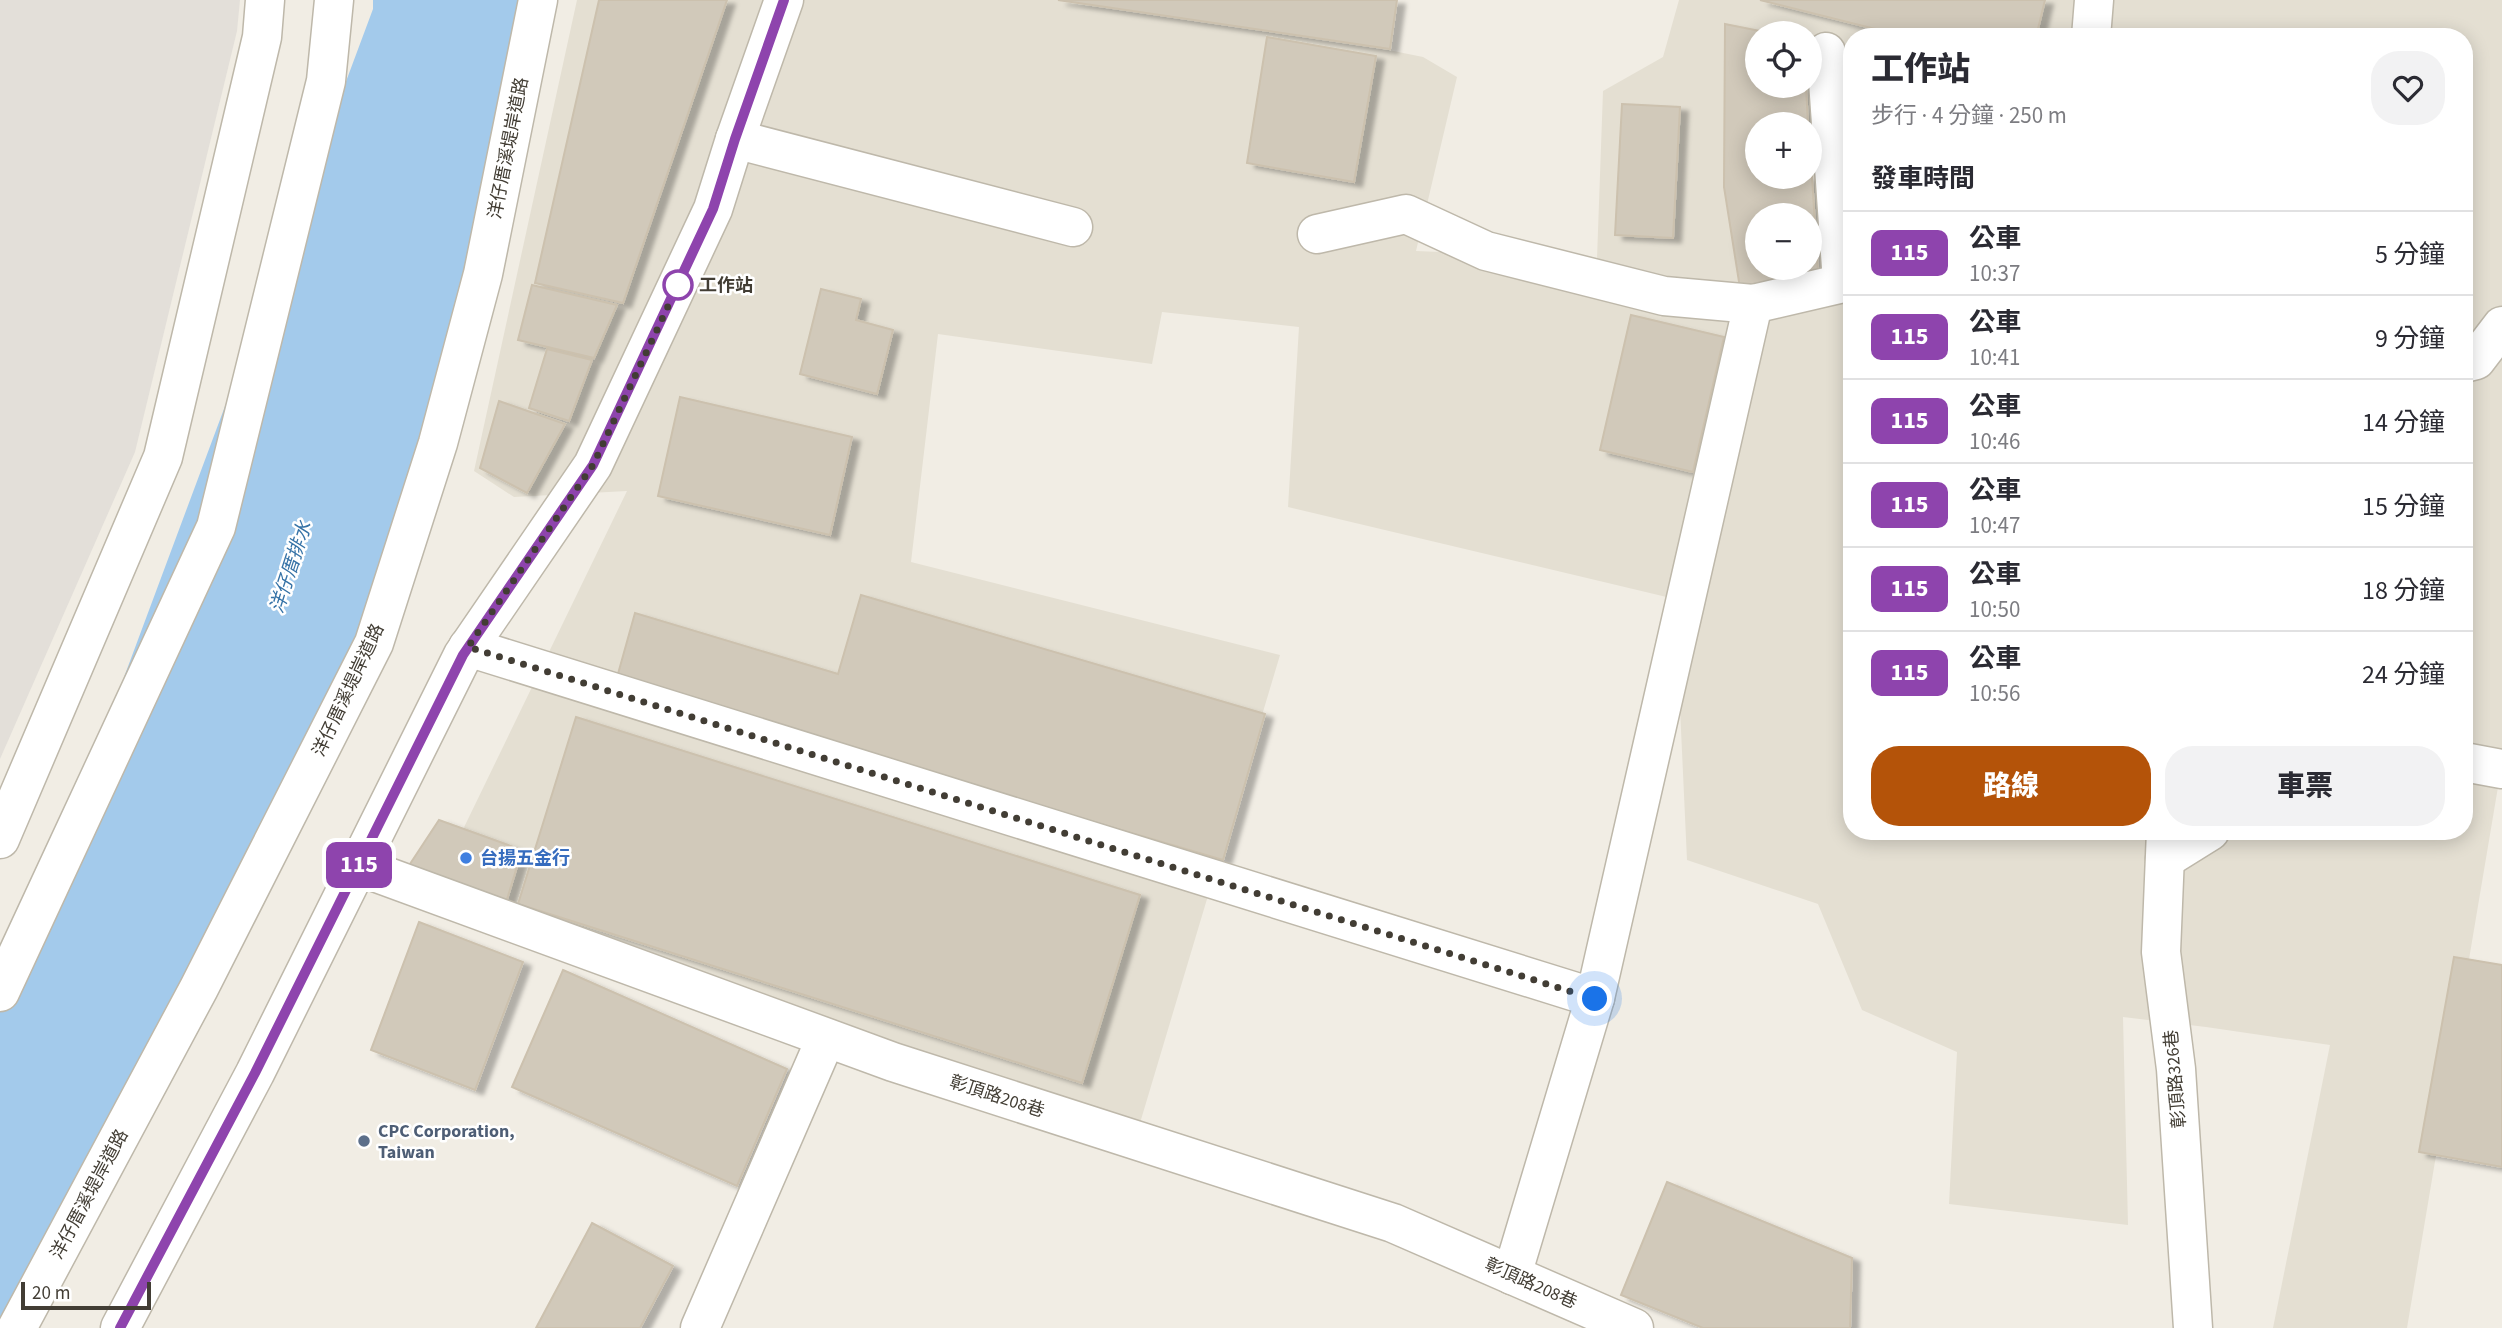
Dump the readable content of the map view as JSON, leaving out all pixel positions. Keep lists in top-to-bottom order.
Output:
{
  "streets": {
    "street": ["洋仔厝溪堤岸道路", "彰頂路326巷", "彰頂路208巷"]
  },
  "water": ["洋仔厝排水"],
  "places": ["工作站", "台揚五金行", "CPC Corporation, Taiwan"],
  "lines": ["bus line 115"],
  "scale_bar": "20 m",
  "page": {
    "on_map": "115",
    "map_buttons": ["+", "−"],
    "heading": [
      ["工作站", "步行 · 4 分鐘 · 250 m"],
      "發車時間"
    ],
    "list": [
      {
        "mark": "115",
        "name": "公車",
        "note": "10:37",
        "value": "5 分鐘"
      },
      {
        "mark": "115",
        "name": "公車",
        "note": "10:41",
        "value": "9 分鐘"
      },
      {
        "mark": "115",
        "name": "公車",
        "note": "10:46",
        "value": "14 分鐘"
      },
      {
        "mark": "115",
        "name": "公車",
        "note": "10:47",
        "value": "15 分鐘"
      },
      {
        "mark": "115",
        "name": "公車",
        "note": "10:50",
        "value": "18 分鐘"
      },
      {
        "mark": "115",
        "name": "公車",
        "note": "10:56",
        "value": "24 分鐘"
      }
    ],
    "buttons": ["路線", "車票"],
    "scale": "20 m"
  }
}
